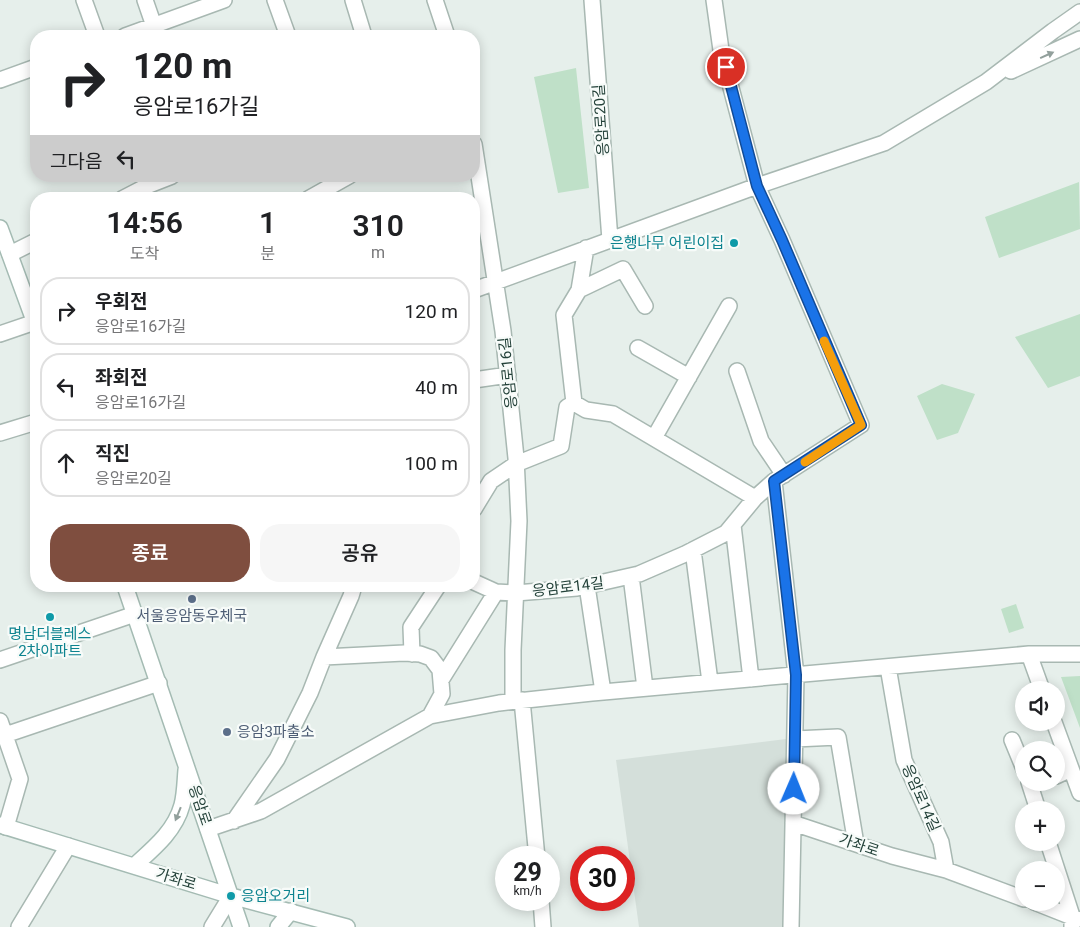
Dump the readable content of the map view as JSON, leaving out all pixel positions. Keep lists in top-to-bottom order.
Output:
{
  "streets": {
    "street": [
      "응암로20길",
      "응암로16길",
      "응암로14길",
      "응암로",
      "가좌로"
    ]
  },
  "crossings": [
    ["응암로16길", "응암로14길"],
    ["응암로14길", "가좌로"],
    ["응암로", "가좌로"]
  ],
  "places": [
    "은행나무 어린이집",
    "서울응암동우체국",
    "명남더블레스 2차아파트",
    "응암3파출소",
    "응암오거리"
  ],
  "page": {
    "turn": ["120 m", "응암로16가길"],
    "then": "그다음",
    "eta": [
      "14:56",
      "도착",
      "1",
      "분",
      "310",
      "m"
    ],
    "list": [
      {
        "name": "우회전",
        "note": "응암로16가길",
        "value": "120 m"
      },
      {
        "name": "좌회전",
        "note": "응암로16가길",
        "value": "40 m"
      },
      {
        "name": "직진",
        "note": "응암로20길",
        "value": "100 m"
      }
    ],
    "buttons": ["종료", "공유"],
    "map_buttons": ["+", "−"],
    "speed": "29 km/h",
    "limit": "30"
  }
}
